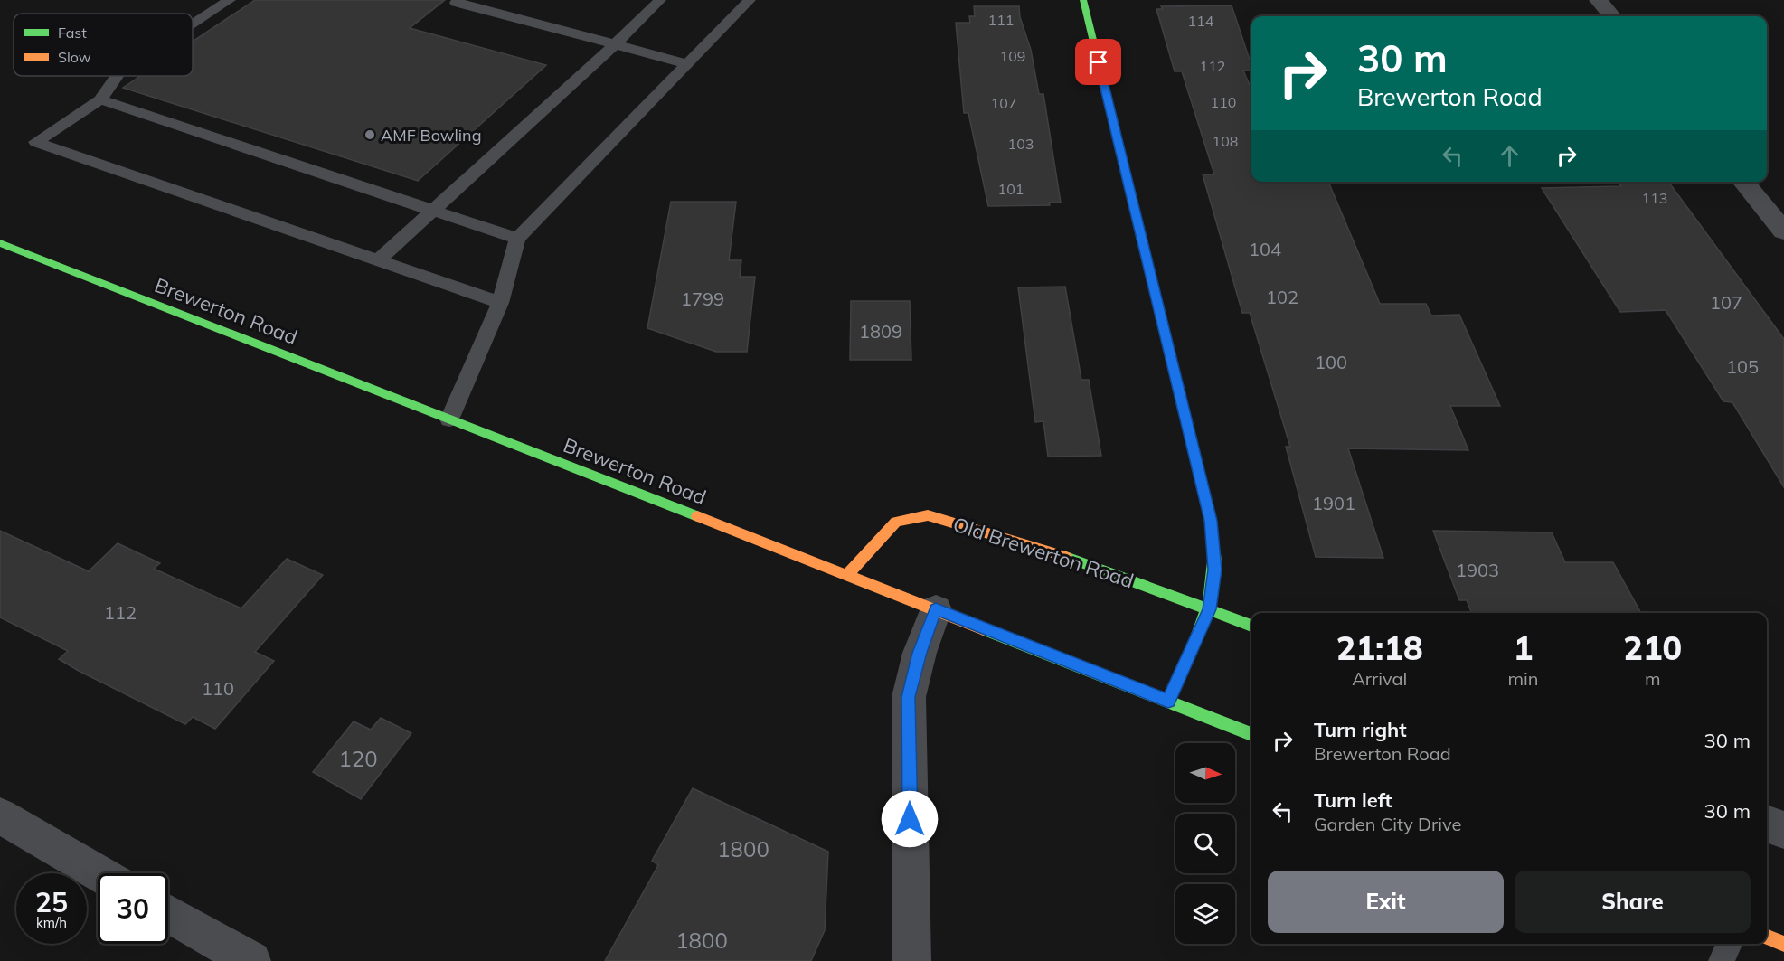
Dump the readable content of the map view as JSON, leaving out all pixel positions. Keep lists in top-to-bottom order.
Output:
{
  "streets": {
    "street": ["Brewerton Road", "Old Brewerton Road"]
  },
  "crossings": [
    ["Brewerton Road", "Old Brewerton Road"]
  ],
  "places": ["AMF Bowling"],
  "house_numbers": [
    "111",
    "114",
    "109",
    "112",
    "110",
    "107",
    "108",
    "103",
    "101",
    "113",
    "104",
    "102",
    "1799",
    "107",
    "1809",
    "100",
    "105",
    "1901",
    "1903",
    "112",
    "110",
    "120",
    "1800",
    "1800"
  ],
  "legend": ["Fast", "Slow"],
  "north": "right",
  "page": {
    "turn": ["30 m", "Brewerton Road"],
    "eta": [
      "21:18",
      "Arrival",
      "1",
      "min",
      "210",
      "m"
    ],
    "list": [
      {
        "name": "Turn right",
        "note": "Brewerton Road",
        "value": "30 m"
      },
      {
        "name": "Turn left",
        "note": "Garden City Drive",
        "value": "30 m"
      }
    ],
    "buttons": ["Exit", "Share"],
    "speed": "25 km/h",
    "limit": "30"
  }
}
